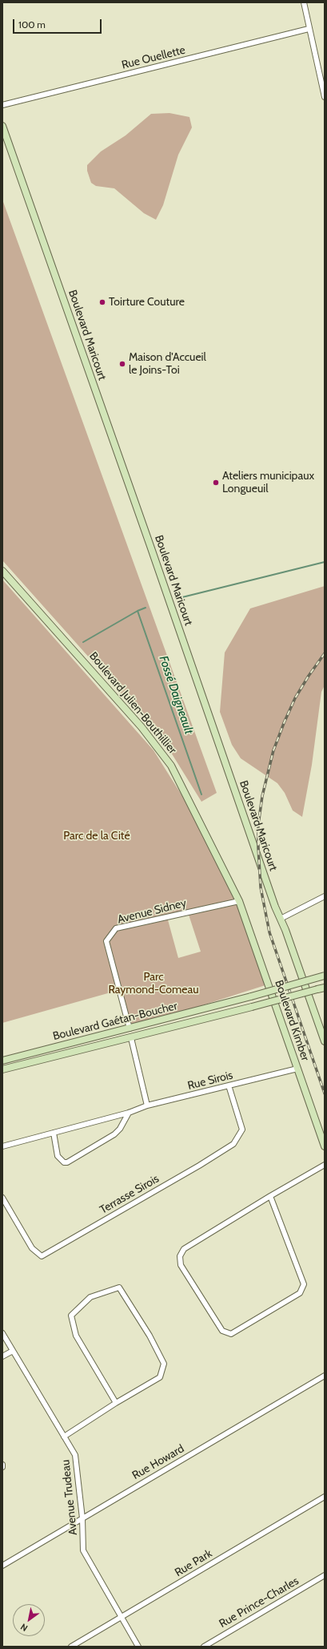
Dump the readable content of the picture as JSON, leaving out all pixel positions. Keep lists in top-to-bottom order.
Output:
{
  "streets": {
    "street": [
      "Rue Ouellette",
      "Boulevard Maricourt",
      "Boulevard Julien-Bouthillier",
      "Avenue Sidney",
      "Boulevard Kimber",
      "Boulevard Gaétan-Boucher",
      "Rue Sirois",
      "Terrasse Sirois",
      "Rue Howard",
      "Avenue Trudeau",
      "Rue Park",
      "Rue Prince-Charles"
    ]
  },
  "crossings": [
    ["Boulevard Julien-Bouthillier", "Avenue Sidney"],
    ["Boulevard Julien-Bouthillier", "Boulevard Kimber"],
    ["Avenue Sidney", "Boulevard Kimber"],
    ["Avenue Sidney", "Boulevard Gaétan-Boucher"],
    ["Boulevard Kimber", "Rue Sirois"],
    ["Rue Sirois", "Terrasse Sirois"],
    ["Rue Howard", "Avenue Trudeau"],
    ["Avenue Trudeau", "Rue Park"]
  ],
  "water": ["Fossé Daigneault"],
  "parks": ["Parc de la Cité", "Parc Raymond-Comeau"],
  "places": ["Toirture Couture", "Maison d'Accueil le Joins-Toi", "Ateliers municipaux Longueuil"],
  "scale_bar": "100 m",
  "north": "bottom left"
}
